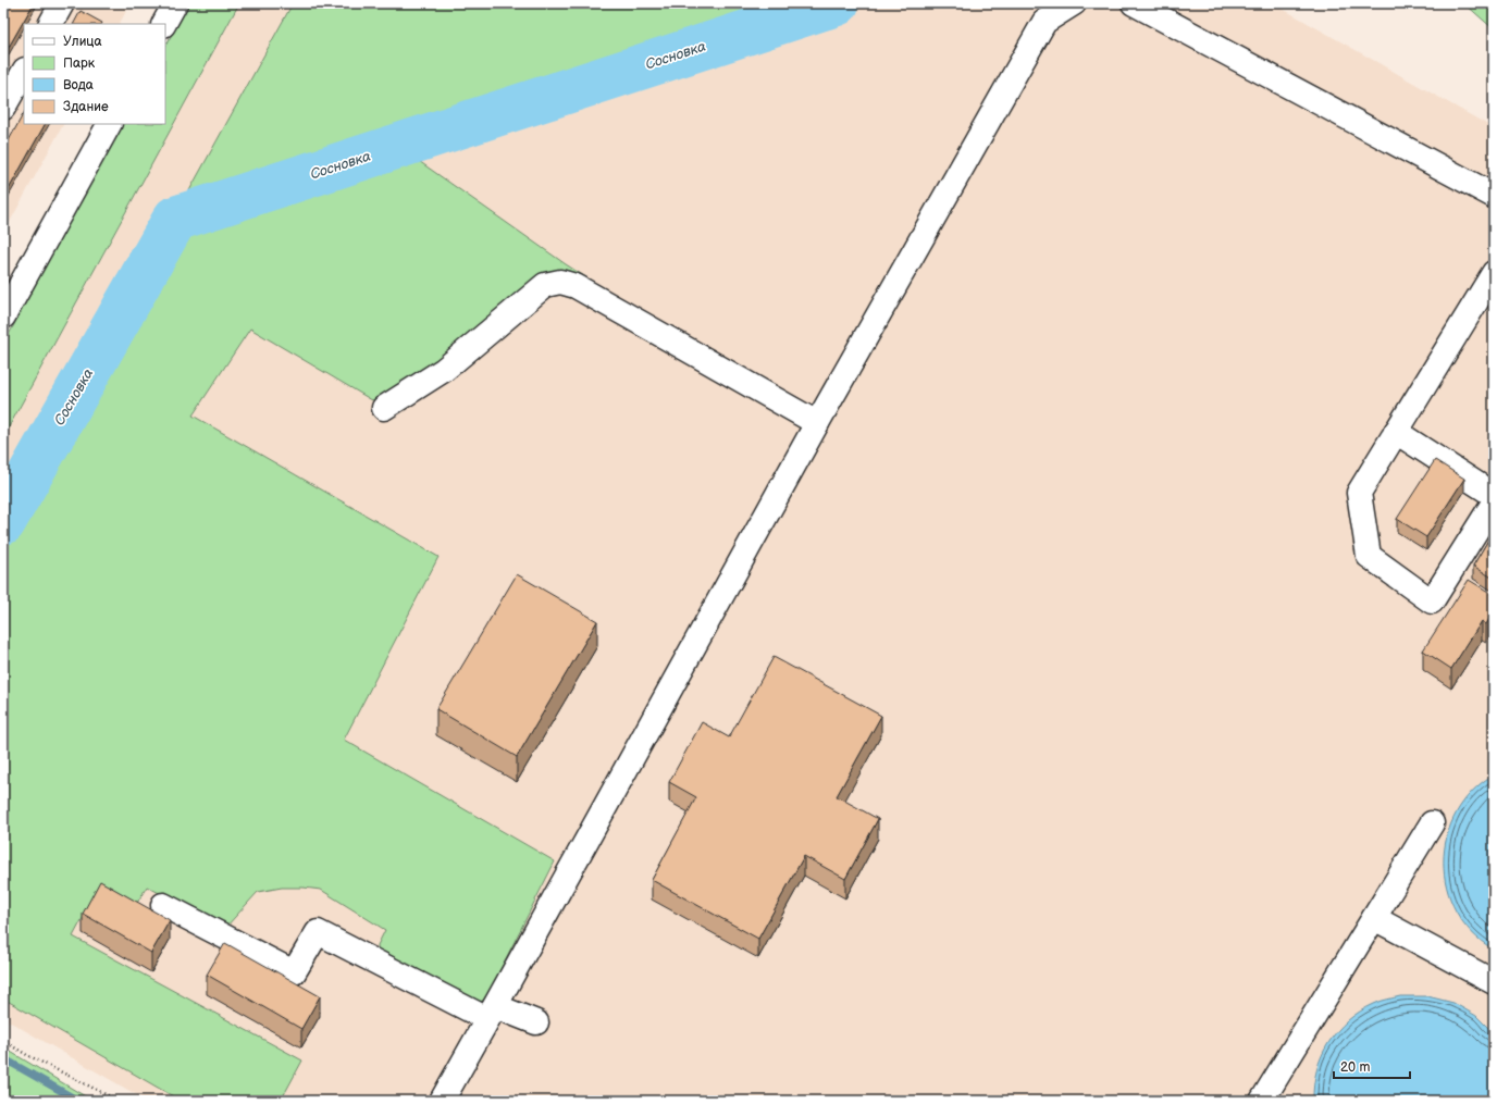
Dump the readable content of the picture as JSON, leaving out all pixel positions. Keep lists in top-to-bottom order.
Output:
{
  "water": ["Сосновка"],
  "legend": [
    "Улица",
    "Парк",
    "Вода",
    "Здание"
  ],
  "scale_bar": "20 m"
}
